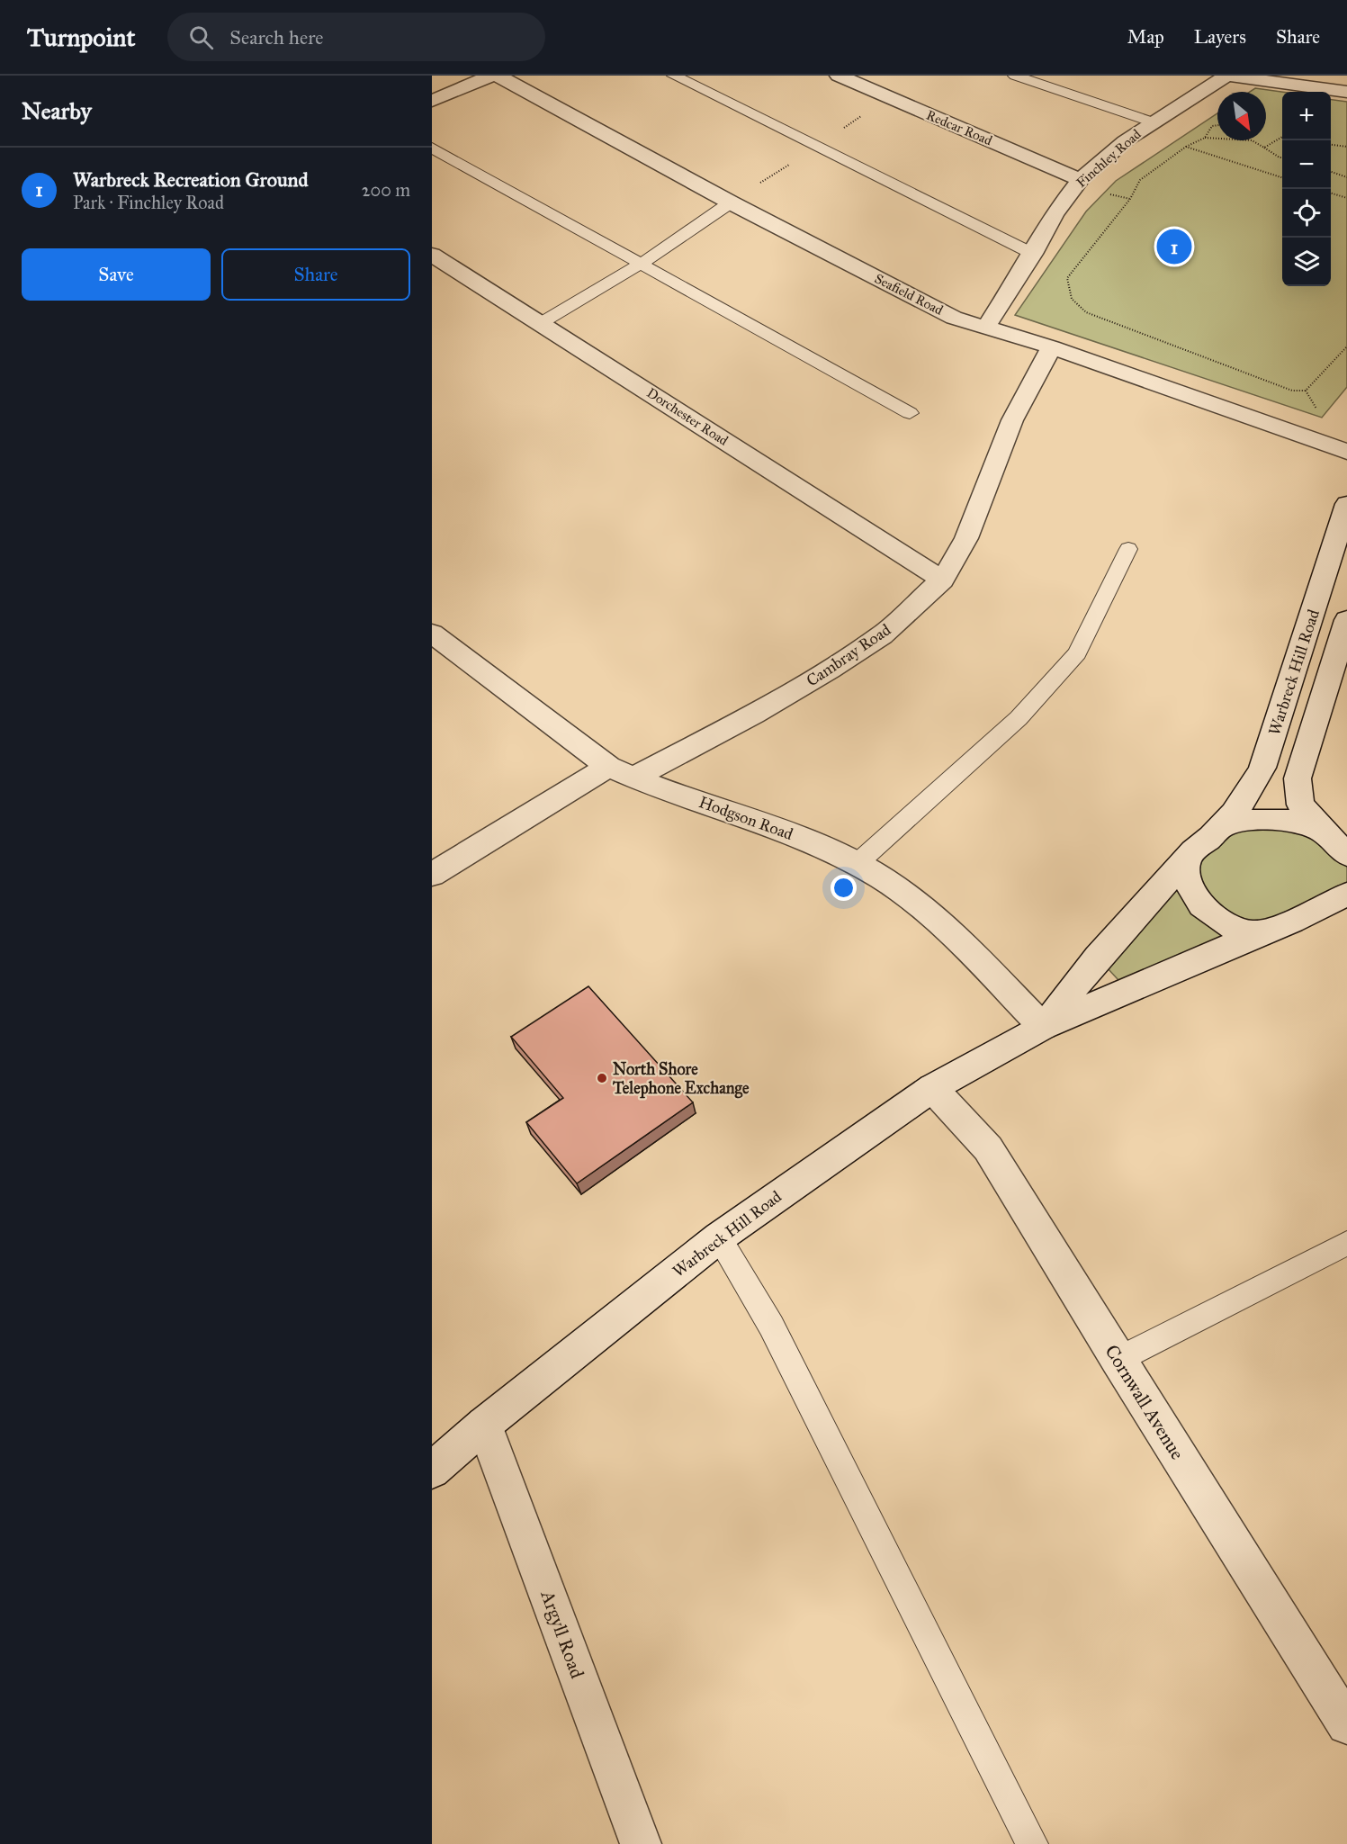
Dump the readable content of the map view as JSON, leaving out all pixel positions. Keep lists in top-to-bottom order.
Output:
{
  "streets": {
    "street": [
      "Redcar Road",
      "Finchley Road",
      "Seafield Road",
      "Dorchester Road",
      "Cambray Road",
      "Warbreck Hill Road",
      "Hodgson Road",
      "Cornwall Avenue",
      "Argyll Road"
    ]
  },
  "crossings": [
    ["Redcar Road", "Finchley Road"],
    ["Finchley Road", "Seafield Road"],
    ["Seafield Road", "Cambray Road"],
    ["Dorchester Road", "Cambray Road"],
    ["Cambray Road", "Hodgson Road"],
    ["Warbreck Hill Road", "Hodgson Road"],
    ["Warbreck Hill Road", "Cornwall Avenue"],
    ["Warbreck Hill Road", "Argyll Road"]
  ],
  "places": ["North Shore Telephone Exchange"],
  "north": "bottom right",
  "page": {
    "header": "Turnpoint",
    "search": "Search here",
    "nav": ["Map", "Layers", "Share"],
    "heading": "Nearby",
    "map_buttons": ["+", "−"],
    "list": [
      {
        "mark": "1",
        "name": "Warbreck Recreation Ground",
        "note": "Park · Finchley Road",
        "value": "200 m"
      }
    ],
    "pins": "1",
    "buttons": ["Save", "Share"]
  }
}
